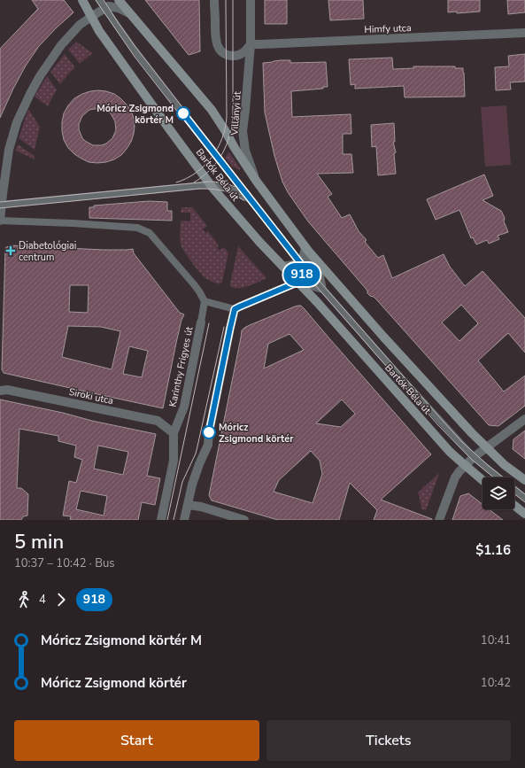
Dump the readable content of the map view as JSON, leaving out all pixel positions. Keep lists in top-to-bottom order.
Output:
{
  "streets": {
    "main road": ["Bartók Béla út"],
    "street": [
      "Himfy utca",
      "Villányi út",
      "Karinthy Frigyes út",
      "Siroki utca"
    ]
  },
  "crossings": [
    ["Himfy utca", "Villányi út"],
    ["Villányi út", "Bartók Béla út"],
    ["Karinthy Frigyes út", "Siroki utca"]
  ],
  "places": {
    "other": ["Móricz Zsigmond körtér M", "Móricz Zsigmond körtér"],
    "health": ["Diabetológiai centrum"]
  },
  "lines": ["bus line 918"],
  "page": {
    "on_map": "918",
    "heading": ["5 min", "10:37 – 10:42 · Bus", "$1.16"],
    "legs": ["4", "918"],
    "list": [
      {
        "name": "Móricz Zsigmond körtér M",
        "value": "10:41"
      },
      {
        "name": "Móricz Zsigmond körtér",
        "value": "10:42"
      }
    ],
    "buttons": ["Start", "Tickets"]
  }
}
